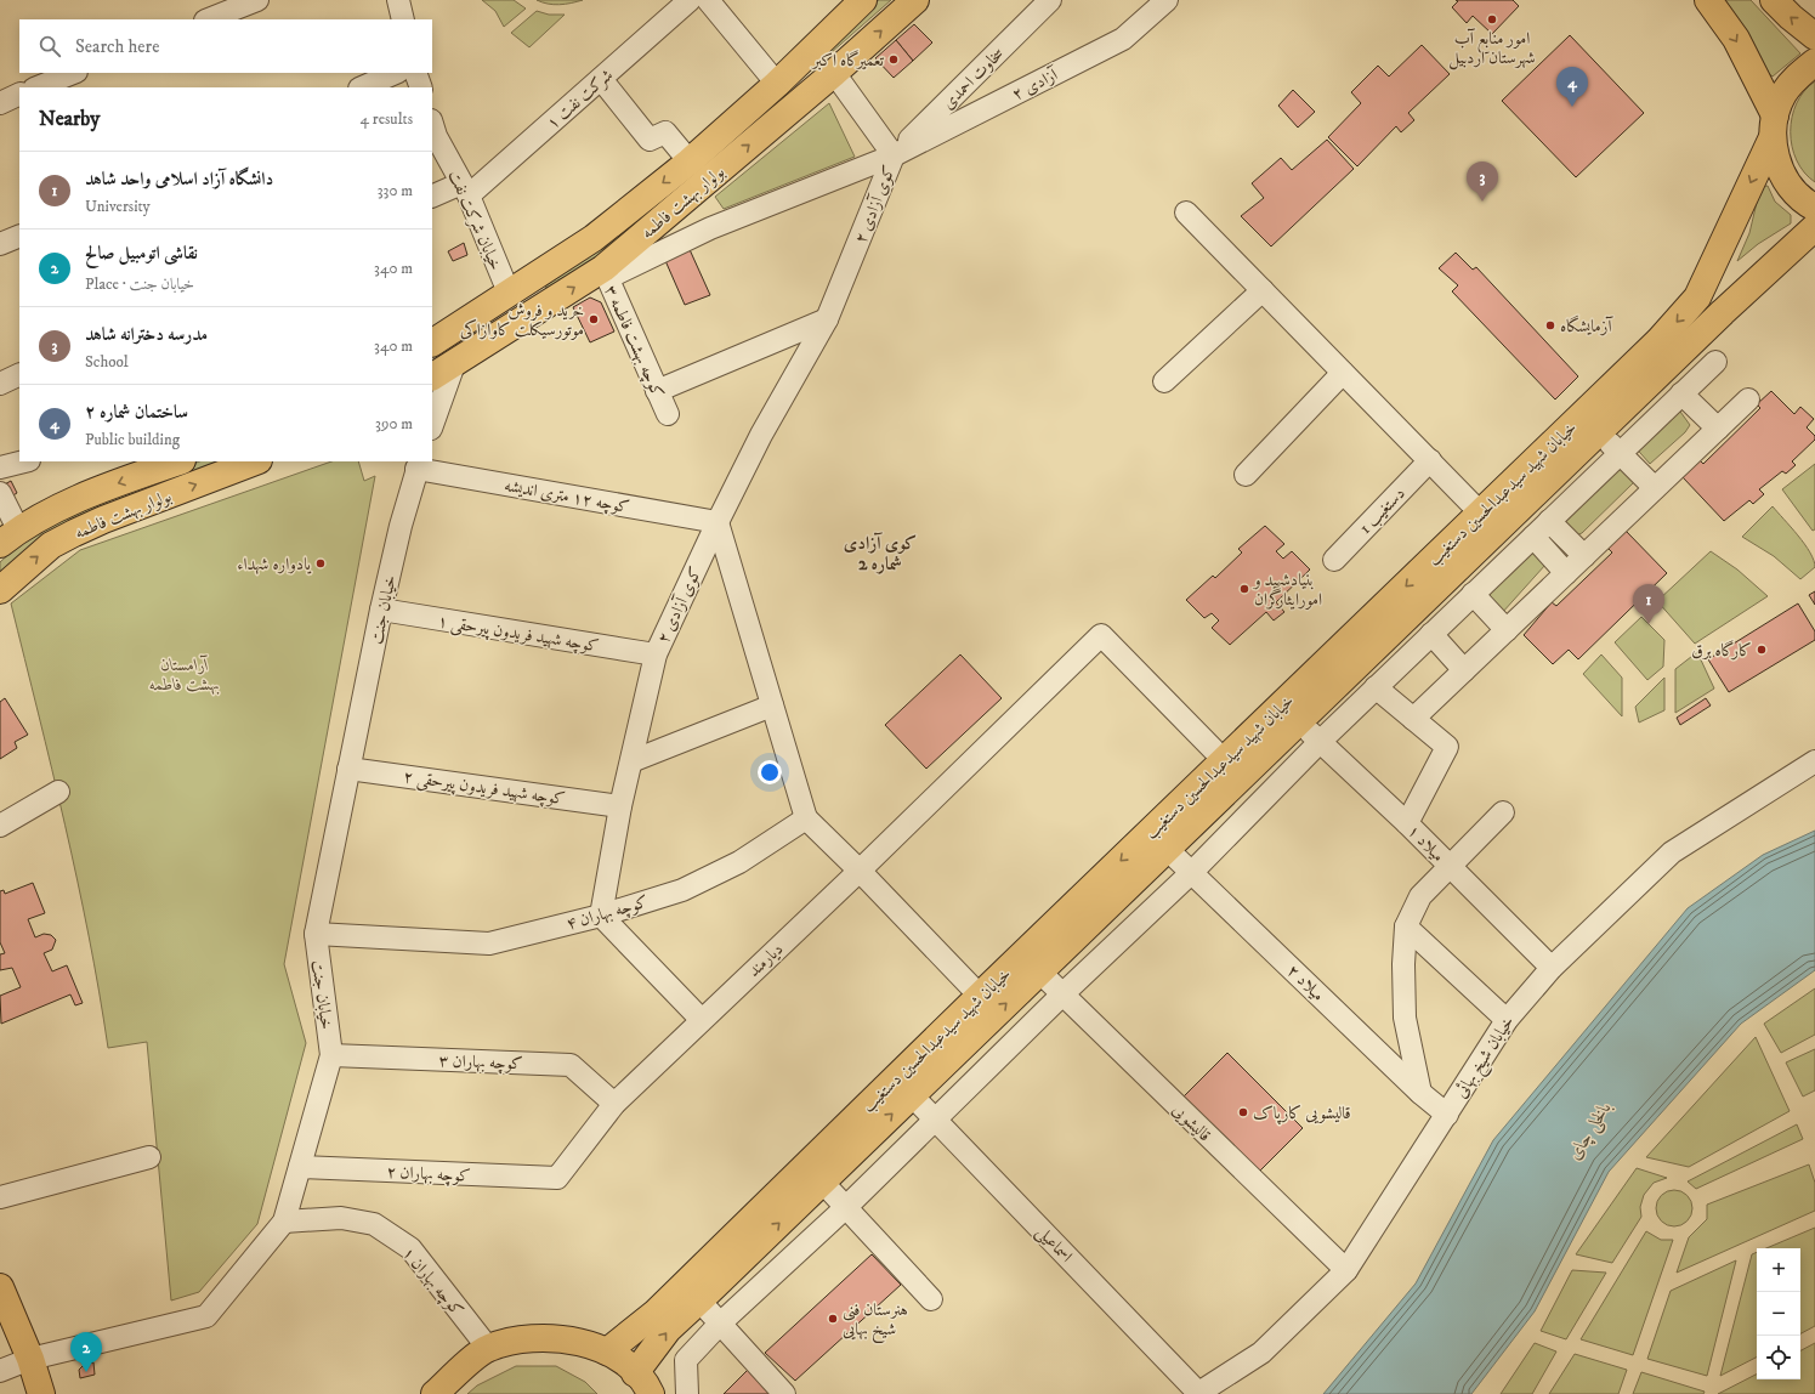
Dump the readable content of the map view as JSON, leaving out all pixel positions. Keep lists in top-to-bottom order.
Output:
{
  "streets": {
    "main road": ["بولوار بهشت فاطمه", "خیابان شهید سیدعبدالحسین دستغیب"],
    "street": [
      "سخاوت احمدی",
      "آزادی ۲",
      "شرکت نفت ۱",
      "کوی آزادی ۲",
      "خیابان شرکت نفت",
      "کوچه بهشت فاطمه ۳",
      "کوچه ۱۲ متری اندیشه",
      "دستغیب 1",
      "خیابان جنت",
      "کوچه شهید فریدون پیرحقی ۱",
      "کوچه شهید فریدون پیرحقی ۲",
      "میلاد ۱",
      "کوچه بهاران ۴",
      "دیارمند",
      "میلاد ۲",
      "خیابان شیخ بهائی",
      "کوچه بهاران ۳",
      "قالیشویی",
      "کوچه بهاران ۲",
      "اسماعیلی",
      "کوچه بهاران ۱"
    ]
  },
  "crossings": [
    ["سخاوت احمدی", "آزادی ۲"],
    ["سخاوت احمدی", "کوی آزادی ۲"],
    ["آزادی ۲", "بولوار بهشت فاطمه"],
    ["آزادی ۲", "کوی آزادی ۲"],
    ["آزادی ۲", "کوچه بهشت فاطمه ۳"],
    ["شرکت نفت ۱", "خیابان شرکت نفت"],
    ["بولوار بهشت فاطمه", "کوی آزادی ۲"],
    ["بولوار بهشت فاطمه", "خیابان شرکت نفت"],
    ["بولوار بهشت فاطمه", "کوچه بهشت فاطمه ۳"],
    ["کوی آزادی ۲", "کوچه ۱۲ متری اندیشه"],
    ["کوی آزادی ۲", "کوچه شهید فریدون پیرحقی ۱"],
    ["کوی آزادی ۲", "کوچه شهید فریدون پیرحقی ۲"],
    ["کوی آزادی ۲", "کوچه بهاران ۴"],
    ["خیابان شهید سیدعبدالحسین دستغیب", "میلاد ۱"],
    ["خیابان شهید سیدعبدالحسین دستغیب", "دیارمند"],
    ["خیابان شهید سیدعبدالحسین دستغیب", "میلاد ۲"],
    ["خیابان شهید سیدعبدالحسین دستغیب", "قالیشویی"],
    ["خیابان شهید سیدعبدالحسین دستغیب", "اسماعیلی"],
    ["کوچه ۱۲ متری اندیشه", "خیابان جنت"],
    ["خیابان جنت", "کوچه شهید فریدون پیرحقی ۱"],
    ["خیابان جنت", "کوچه شهید فریدون پیرحقی ۲"],
    ["خیابان جنت", "کوچه بهاران ۴"],
    ["خیابان جنت", "کوچه بهاران ۳"],
    ["خیابان جنت", "کوچه بهاران ۲"],
    ["خیابان جنت", "کوچه بهاران ۱"],
    ["میلاد ۱", "خیابان شیخ بهائی"],
    ["دیارمند", "کوچه بهاران ۳"],
    ["دیارمند", "کوچه بهاران ۲"],
    ["میلاد ۲", "خیابان شیخ بهائی"],
    ["خیابان شیخ بهائی", "قالیشویی"],
    ["خیابان شیخ بهائی", "اسماعیلی"]
  ],
  "districts": ["کوی آزادی شماره 2"],
  "water": ["بالخلی چای"],
  "parks": ["آرامستان بهشت فاطمه"],
  "places": [
    "امور منابع آب شهرستان اردبیل",
    "تعمیرگاه اکبر",
    "خرید و فروش موتورسیکلت کاوازاکی",
    "آزمایشگاه",
    "یادواره شهداء",
    "بنیادشهید و امورایثارگران",
    "کارگاه برق",
    "قالیشویی کارپاک",
    "هنرستان فنی شیخ بهایی"
  ],
  "page": {
    "search": "Search here",
    "pins": [
      "4",
      "3",
      "1",
      "2"
    ],
    "heading": ["Nearby", "4 results"],
    "list": [
      {
        "mark": "1",
        "name": "دانشگاه آزاد اسلامی واحد شاهد",
        "note": "University",
        "value": "330 m"
      },
      {
        "mark": "2",
        "name": "نقاشی اتومبیل صالح",
        "note": "Place · خیابان جنت",
        "value": "340 m"
      },
      {
        "mark": "3",
        "name": "مدرسه دخترانه شاهد",
        "note": "School",
        "value": "340 m"
      },
      {
        "mark": "4",
        "name": "ساختمان شماره ۲",
        "note": "Public building",
        "value": "390 m"
      }
    ],
    "map_buttons": ["+", "−"]
  }
}
